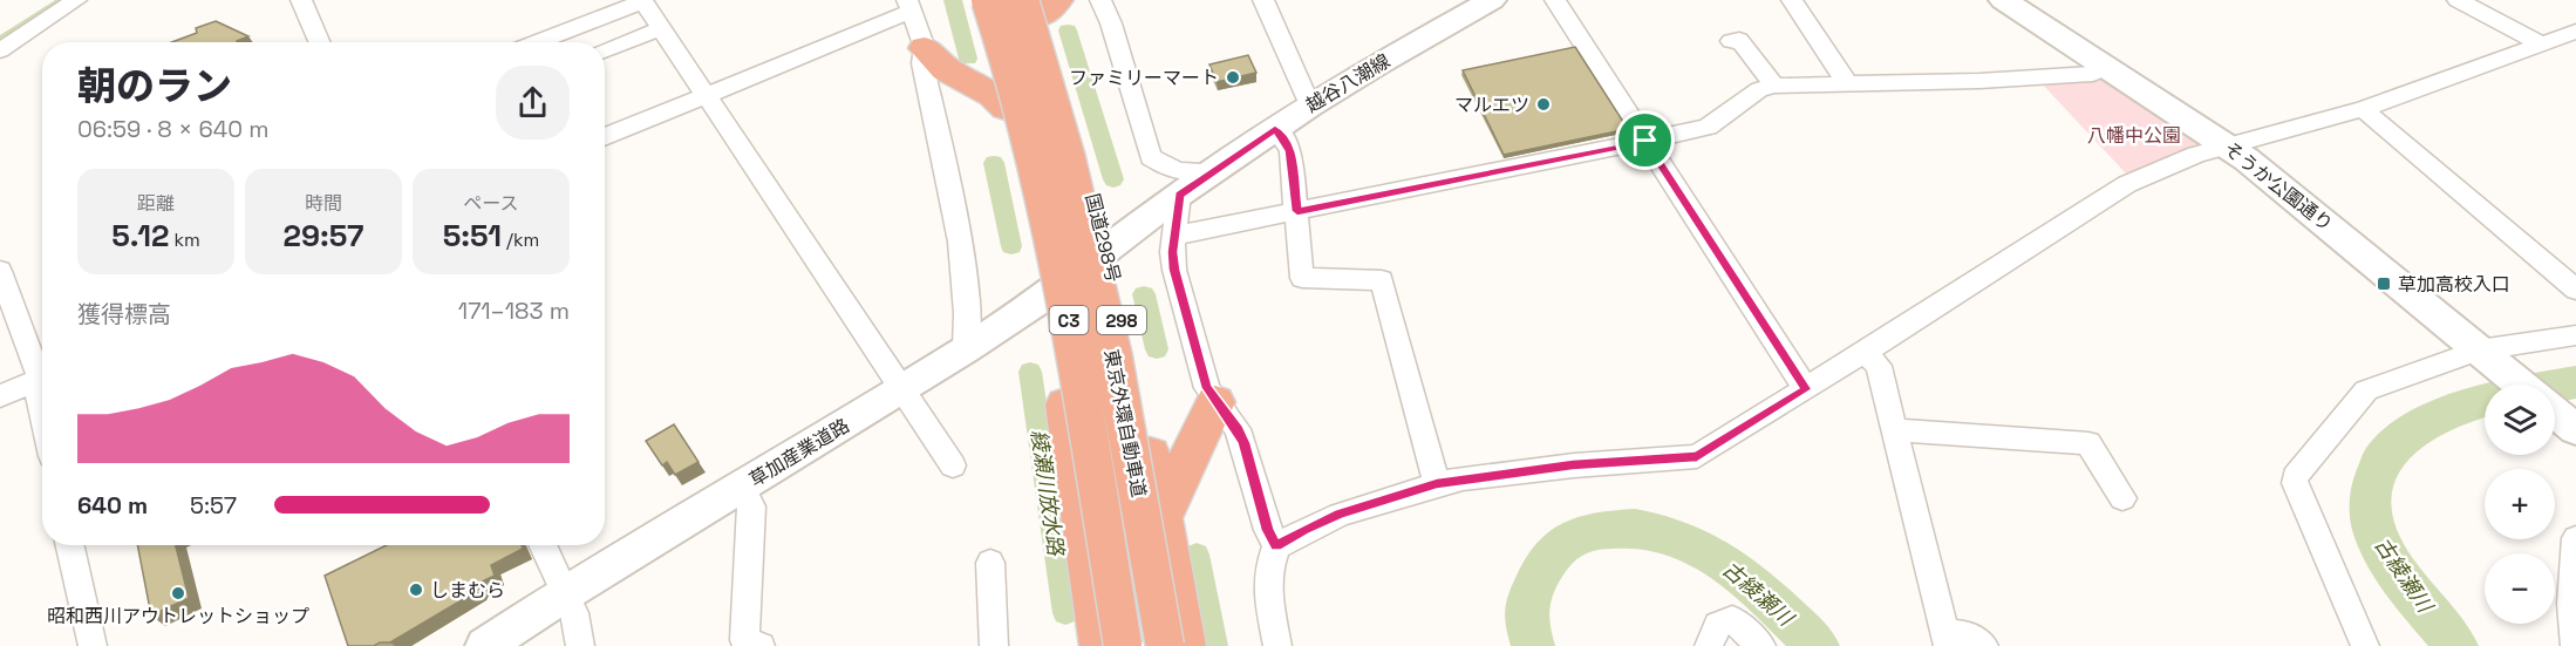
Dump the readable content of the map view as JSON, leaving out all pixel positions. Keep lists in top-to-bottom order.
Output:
{
  "streets": {
    "highway": [
      "国道298号",
      "C3",
      "298",
      "東京外環自動車道"
    ],
    "main road": ["越谷八潮線", "そうか公園通り", "草加産業道路"]
  },
  "crossings": [
    ["越谷八潮線", "国道298号"],
    ["越谷八潮線", "草加産業道路"],
    ["国道298号", "東京外環自動車道"],
    ["国道298号", "草加産業道路"]
  ],
  "water": ["綾瀬川放水路", "古綾瀬川"],
  "parks": ["八幡中公園"],
  "places": {
    "other": [
      "ファミリーマート",
      "マルエツ",
      "しまむら",
      "昭和西川アウトレットショップ"
    ],
    "transit": ["草加高校入口"]
  },
  "page": {
    "heading": ["朝のラン", "06:59 · 8 × 640 m"],
    "stats": [
      ["距離", "5.12 km"],
      ["時間", "29:57"],
      ["ペース", "5:51 /km"]
    ],
    "chart": ["獲得標高", "171–183 m"],
    "map_buttons": ["+", "−"],
    "list": [
      {
        "name": "640 m",
        "note": "5:57"
      }
    ]
  }
}
